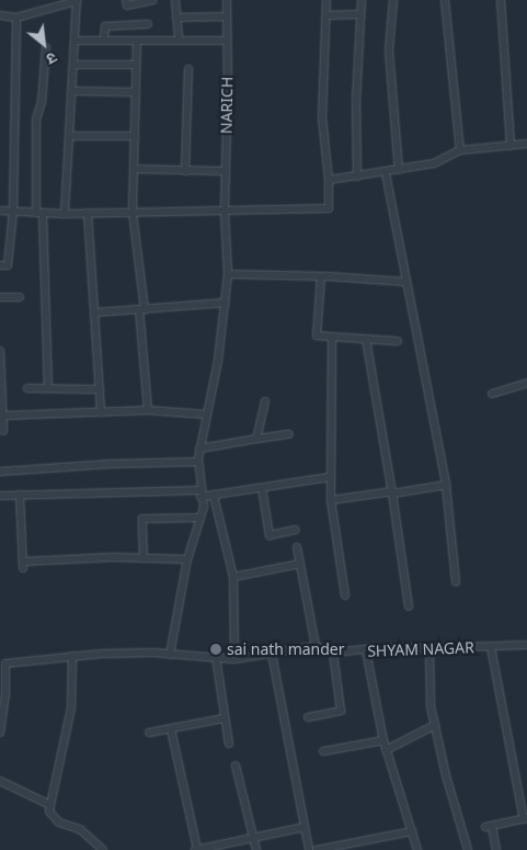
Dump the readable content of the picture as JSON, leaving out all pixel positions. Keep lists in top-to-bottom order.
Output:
{
  "streets": {
    "street": ["NARICH", "SHYAM NAGAR"]
  },
  "places": ["sai nath mander"],
  "north": "bottom right"
}
